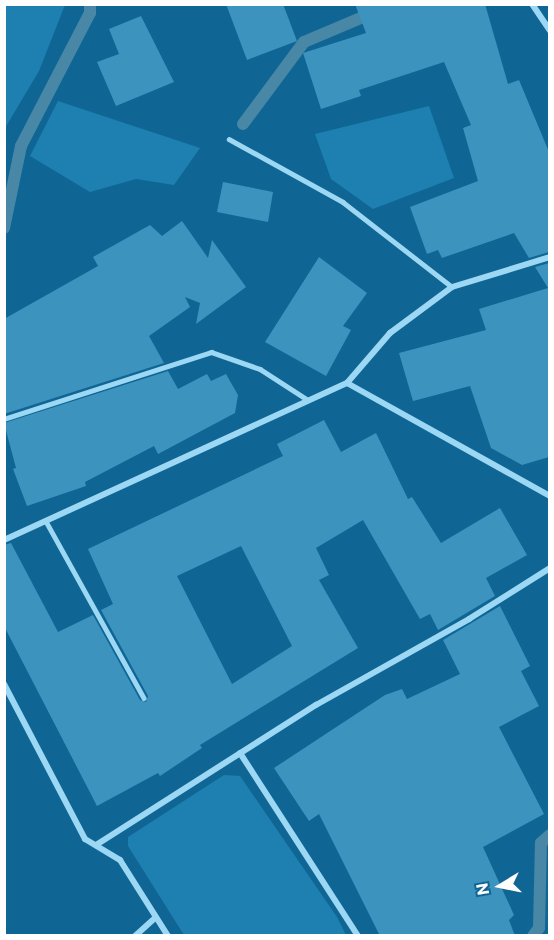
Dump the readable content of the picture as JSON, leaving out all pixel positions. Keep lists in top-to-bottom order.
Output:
{
  "north": "left"
}
